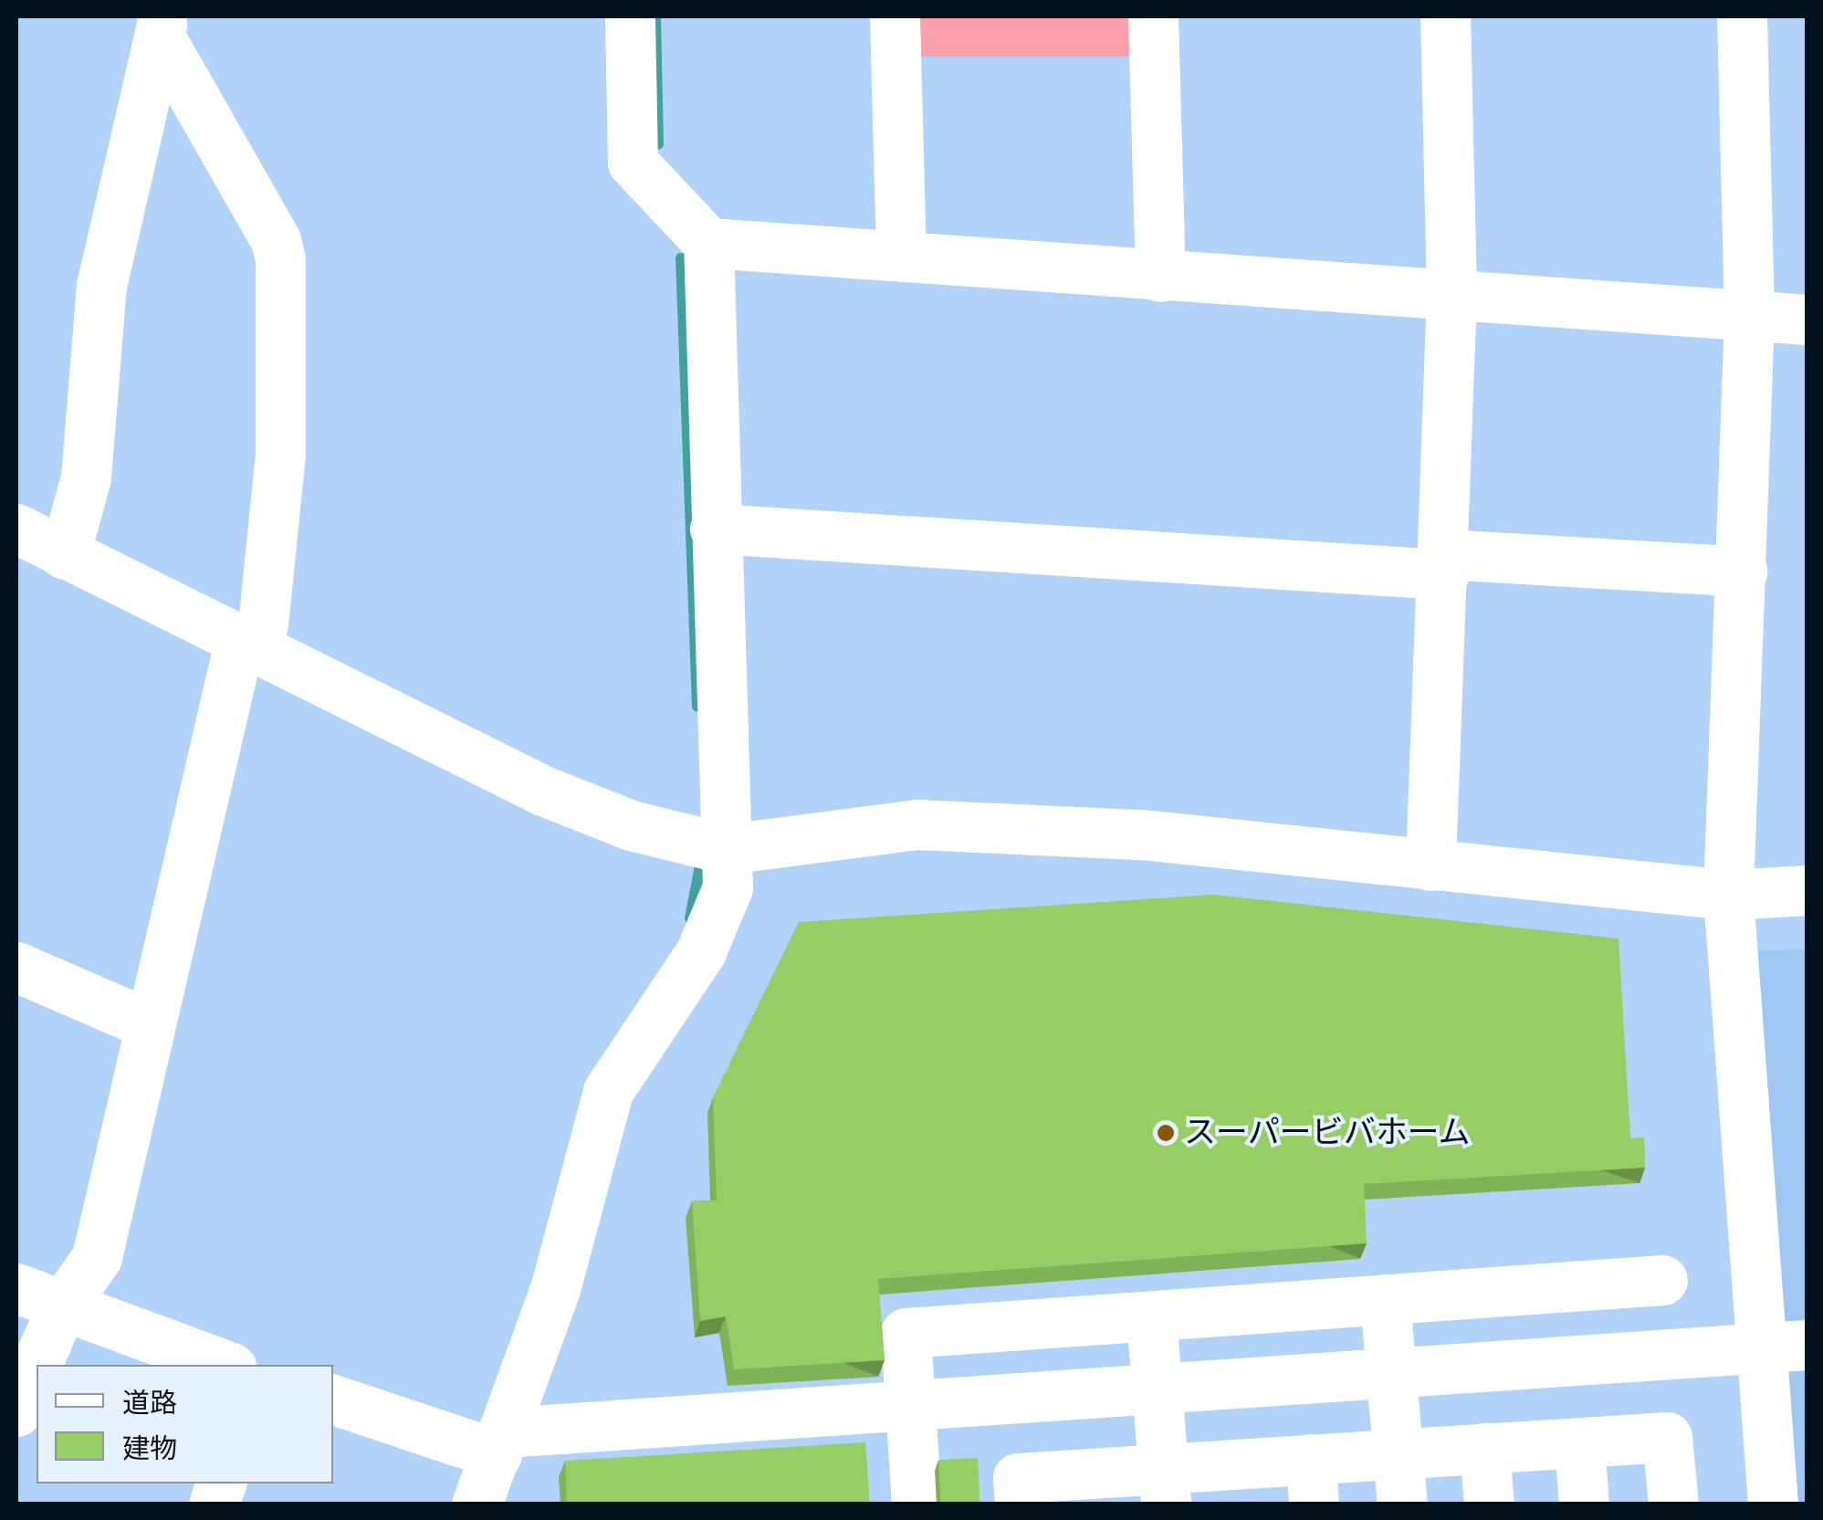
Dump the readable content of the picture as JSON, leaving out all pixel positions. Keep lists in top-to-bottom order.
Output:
{
  "places": ["スーパービバホーム"],
  "legend": ["道路", "建物"]
}
